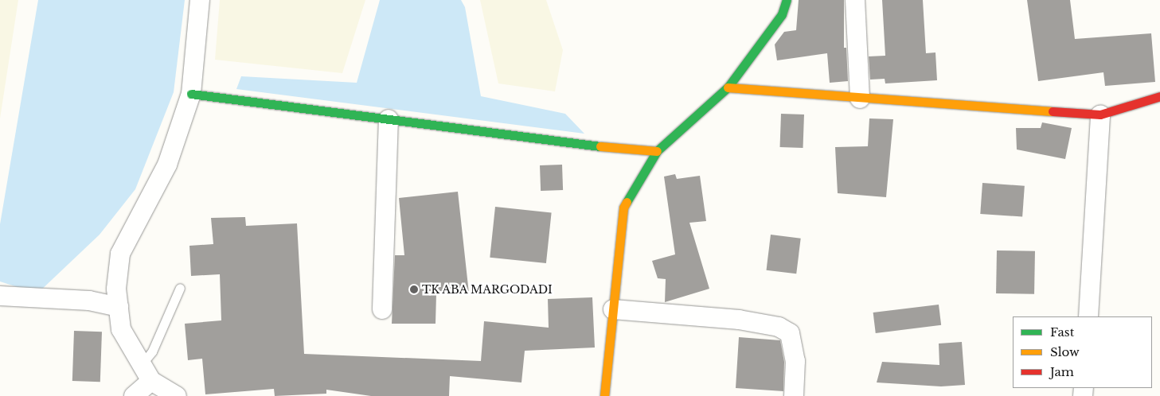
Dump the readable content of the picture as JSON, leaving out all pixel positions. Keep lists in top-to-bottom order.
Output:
{
  "places": ["TK ABA MARGODADI"],
  "legend": ["Fast", "Slow", "Jam"]
}
